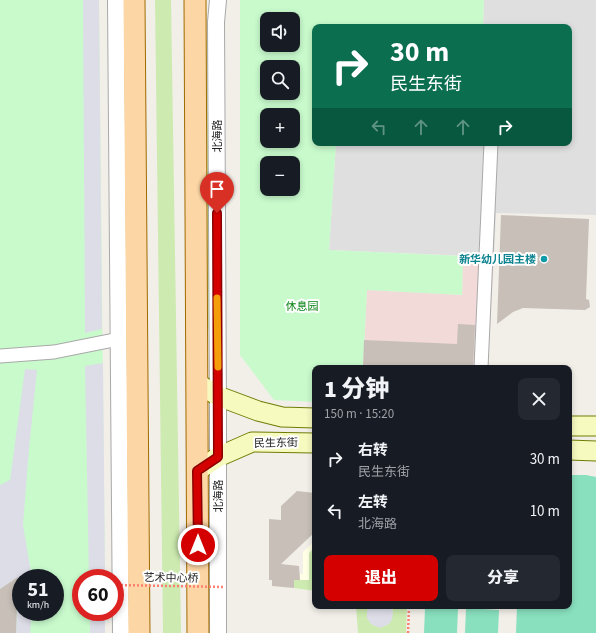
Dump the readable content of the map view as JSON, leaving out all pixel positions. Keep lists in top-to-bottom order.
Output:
{
  "streets": {
    "main road": ["北海路", "民生东街"],
    "path": ["艺术中心桥"]
  },
  "crossings": [
    ["北海路", "民生东街"]
  ],
  "parks": ["休息园"],
  "places": ["新华幼儿园主楼"],
  "page": {
    "map_buttons": ["+", "−"],
    "turn": ["30 m", "民生东街"],
    "heading": ["1 分钟", "150 m · 15:20"],
    "list": [
      {
        "name": "右转",
        "note": "民生东街",
        "value": "30 m"
      },
      {
        "name": "左转",
        "note": "北海路",
        "value": "10 m"
      }
    ],
    "buttons": ["退出", "分享"],
    "speed": "51 km/h",
    "limit": "60"
  }
}
